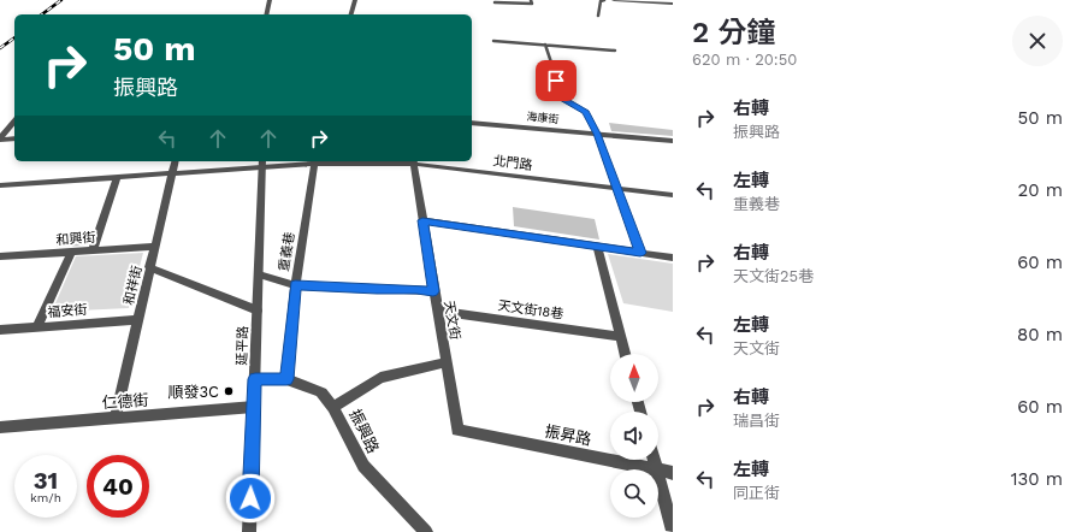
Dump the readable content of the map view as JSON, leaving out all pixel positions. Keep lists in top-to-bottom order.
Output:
{
  "streets": {
    "street": [
      "海康街",
      "北門路",
      "和興街",
      "重義巷",
      "和祥街",
      "天文街18巷",
      "福安街",
      "天文街",
      "延平路",
      "仁德街",
      "振興路",
      "振昇路"
    ]
  },
  "crossings": [
    ["北門路", "重義巷"],
    ["北門路", "和祥街"],
    ["北門路", "天文街"],
    ["北門路", "延平路"],
    ["和興街", "和祥街"],
    ["重義巷", "振興路"],
    ["和祥街", "福安街"],
    ["和祥街", "仁德街"],
    ["天文街18巷", "天文街"],
    ["天文街", "振昇路"],
    ["延平路", "仁德街"],
    ["延平路", "振興路"]
  ],
  "places": ["順發3C"],
  "north": "top",
  "page": {
    "heading": ["2 分鐘", "620 m · 20:50"],
    "turn": ["50 m", "振興路"],
    "list": [
      {
        "name": "右轉",
        "note": "振興路",
        "value": "50 m"
      },
      {
        "name": "左轉",
        "note": "重義巷",
        "value": "20 m"
      },
      {
        "name": "右轉",
        "note": "天文街25巷",
        "value": "60 m"
      },
      {
        "name": "左轉",
        "note": "天文街",
        "value": "80 m"
      },
      {
        "name": "右轉",
        "note": "瑞昌街",
        "value": "60 m"
      },
      {
        "name": "左轉",
        "note": "同正街",
        "value": "130 m"
      }
    ],
    "speed": "31 km/h",
    "limit": "40"
  }
}
